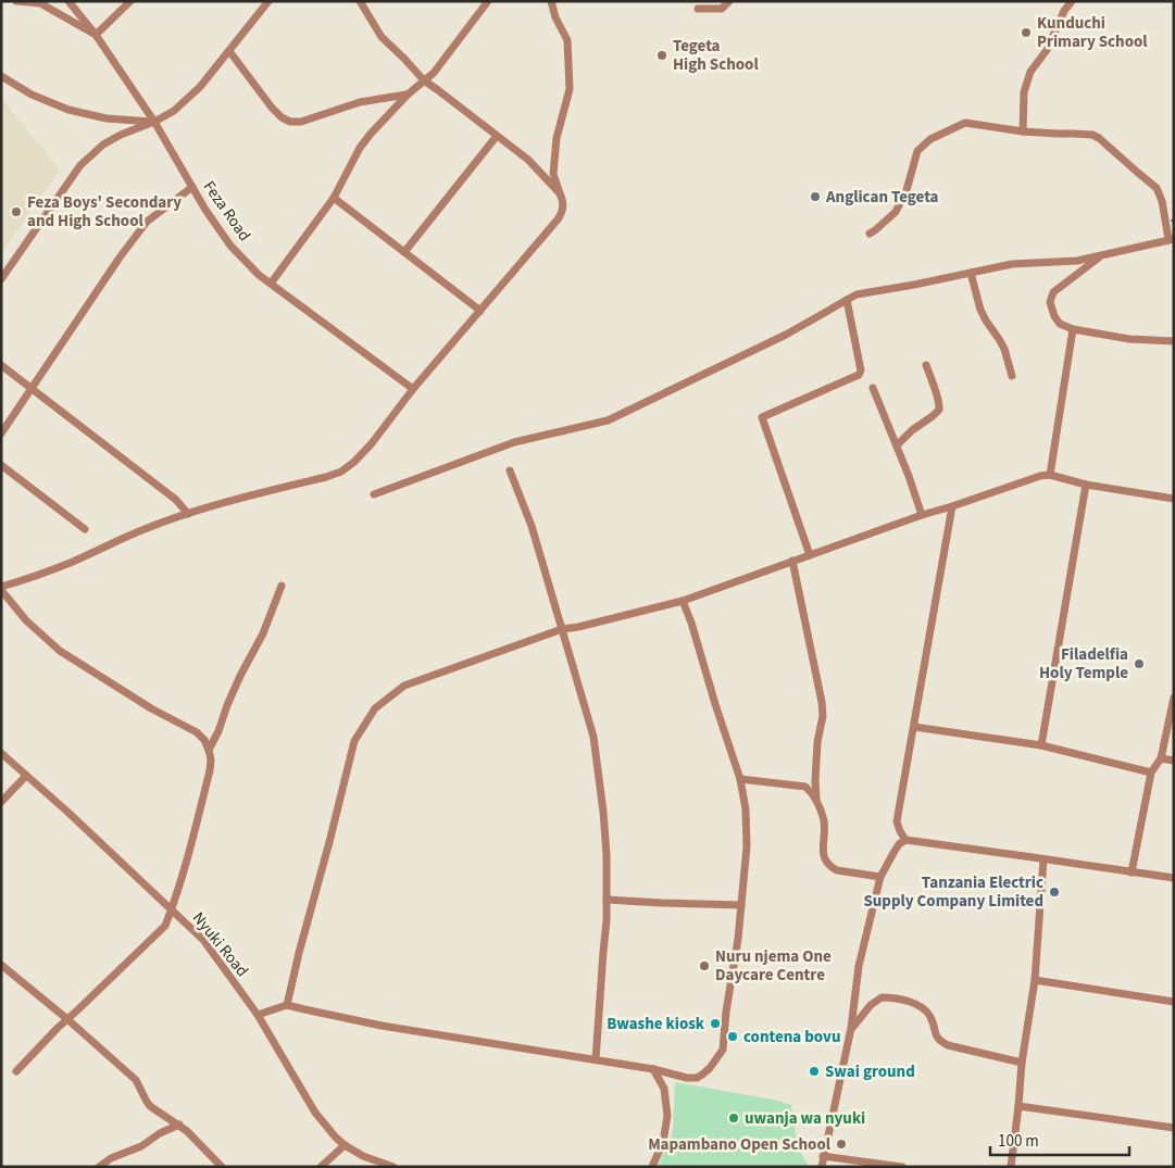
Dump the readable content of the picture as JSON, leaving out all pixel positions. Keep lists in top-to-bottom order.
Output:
{
  "streets": {
    "street": ["Feza Road", "Nyuki Road"]
  },
  "places": [
    "Kunduchi Primary School",
    "Tegeta High School",
    "Anglican Tegeta",
    "Feza Boys' Secondary and High School",
    "Filadelfia Holy Temple",
    "Tanzania Electric Supply Company Limited",
    "Nuru njema One Daycare Centre",
    "Bwashe kiosk",
    "contena bovu",
    "Swai ground",
    "uwanja wa nyuki",
    "Mapambano Open School"
  ],
  "scale_bar": "100 m"
}
